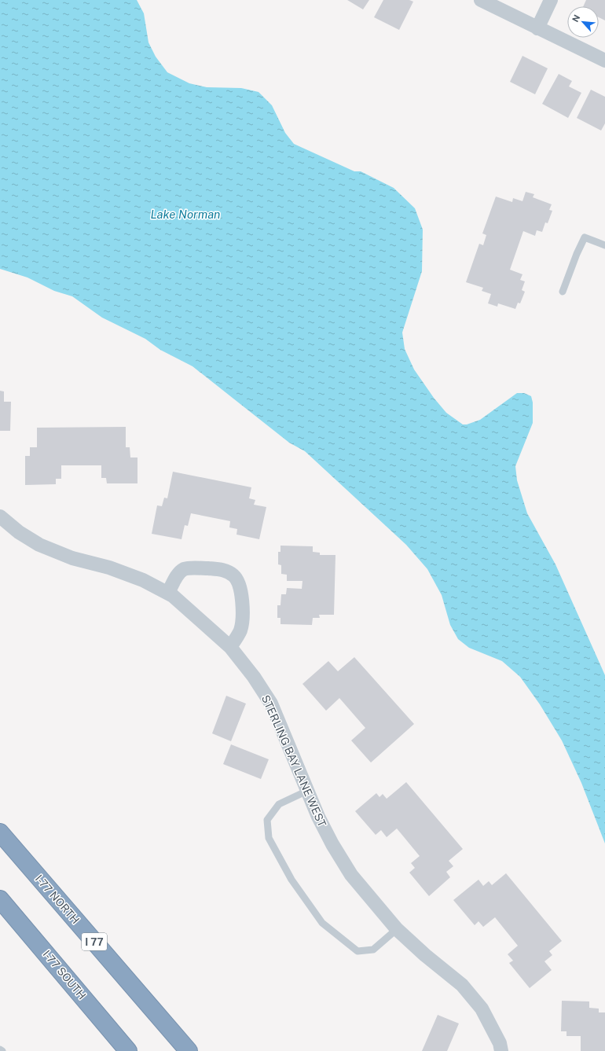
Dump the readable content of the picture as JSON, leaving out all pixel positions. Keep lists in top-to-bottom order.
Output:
{
  "streets": {
    "highway": ["I-77 NORTH", "I 77", "I-77 SOUTH"],
    "street": ["STERLING BAY LANE WEST"]
  },
  "water": ["Lake Norman"],
  "north": "top left"
}
